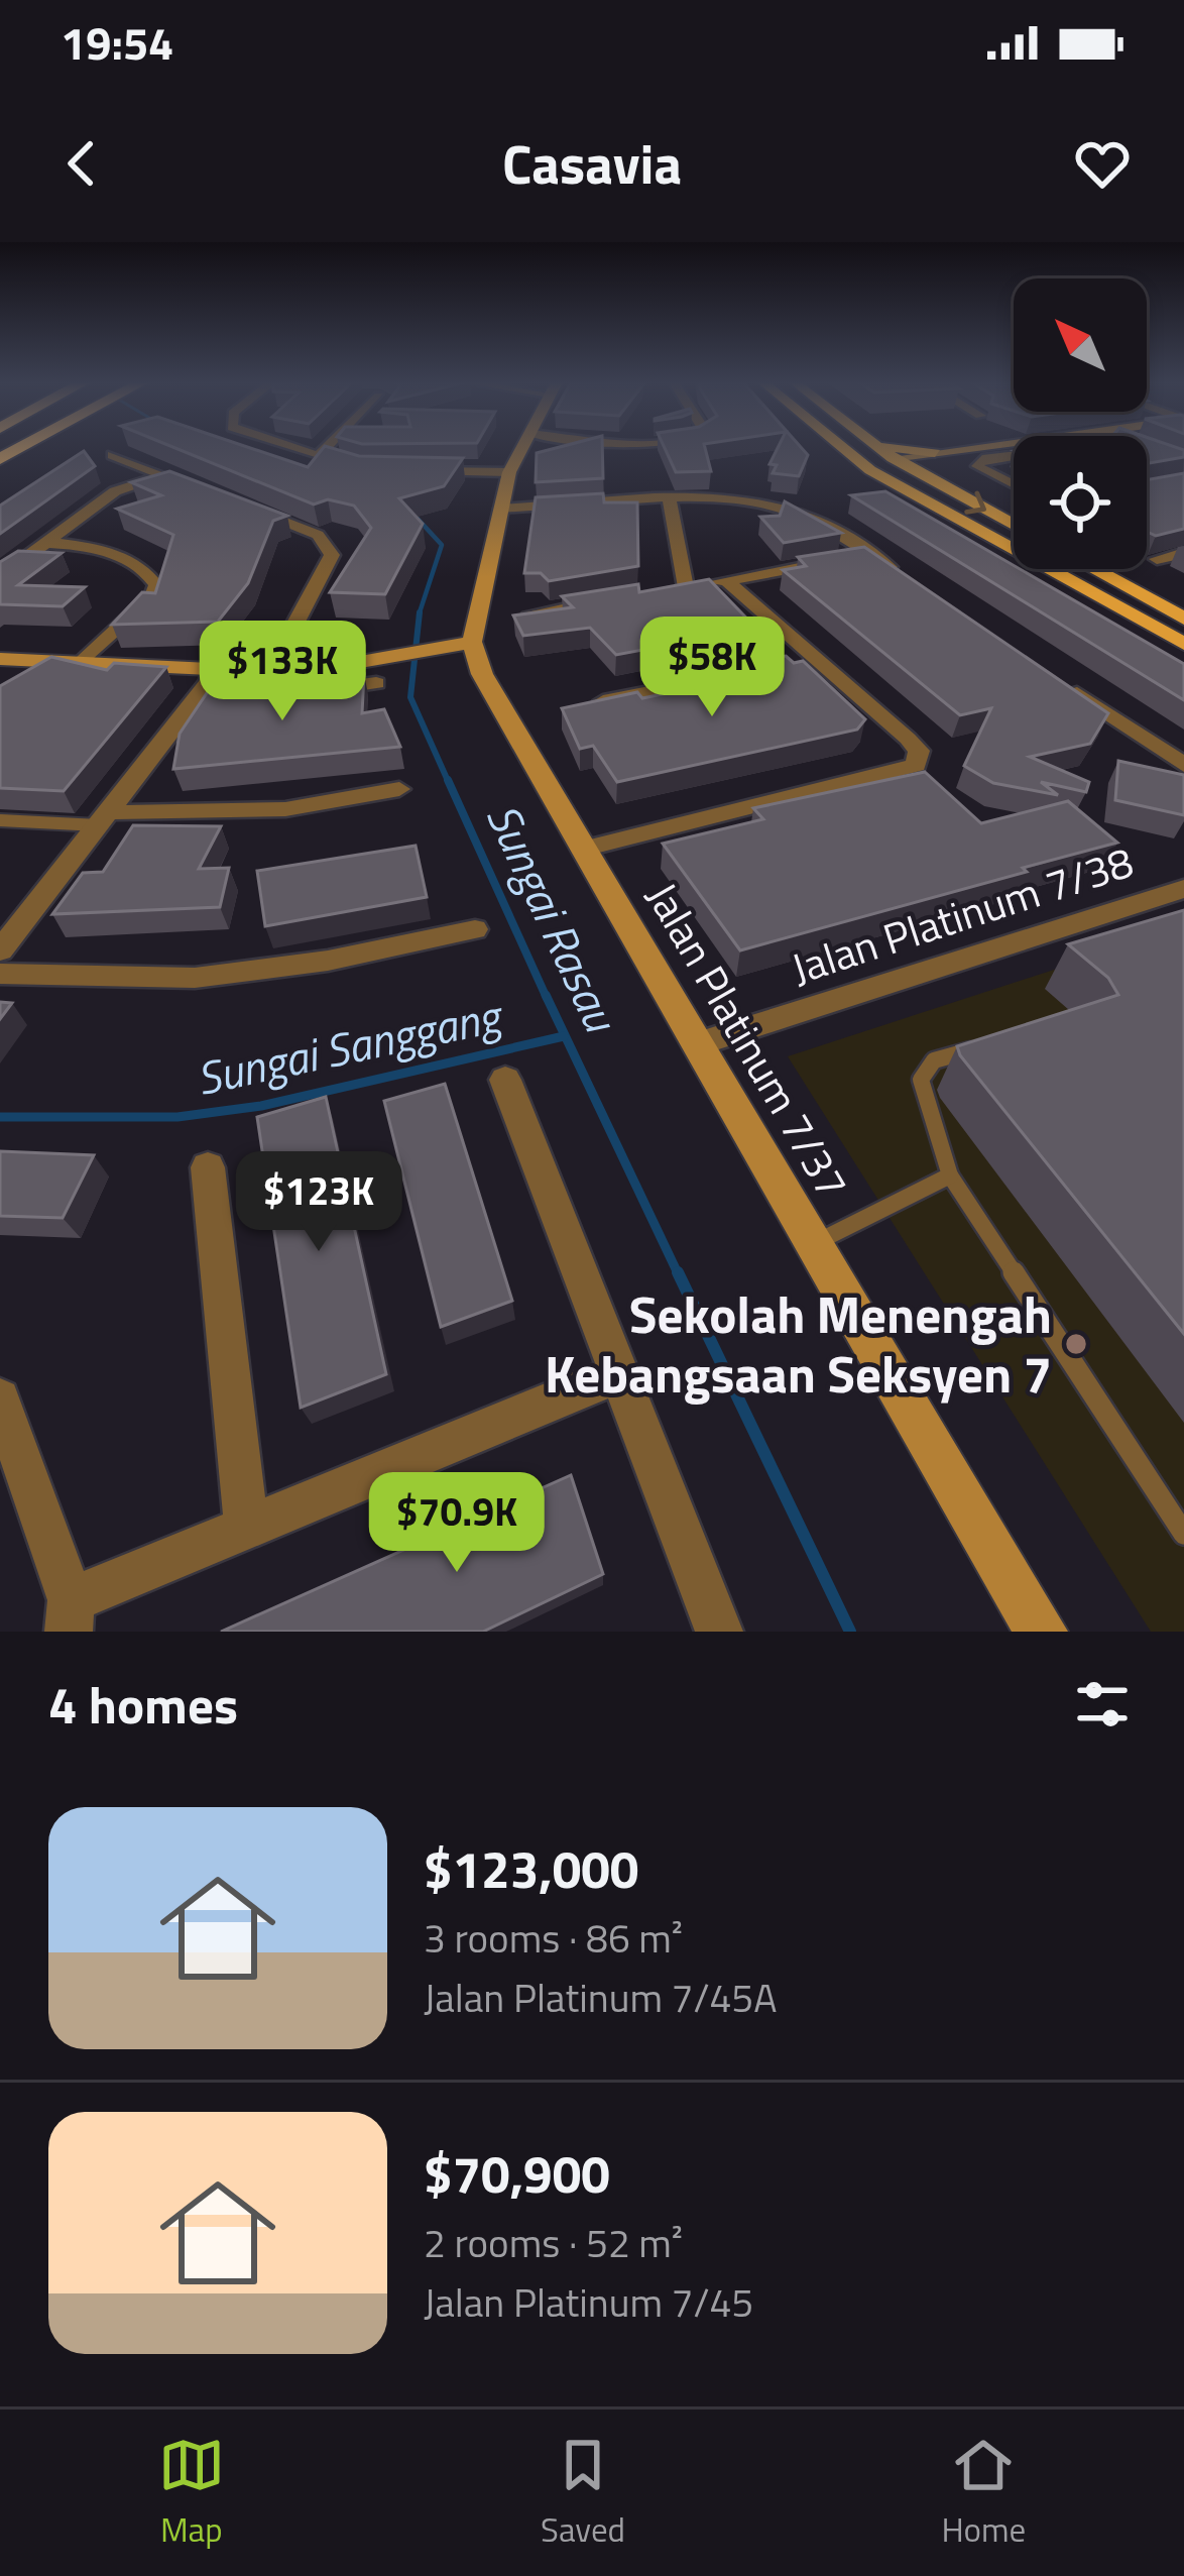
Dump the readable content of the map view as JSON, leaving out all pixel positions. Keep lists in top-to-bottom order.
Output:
{
  "streets": {
    "street": ["Jalan Platinum 7/38", "Jalan Platinum 7/37"]
  },
  "crossings": [
    ["Jalan Platinum 7/38", "Jalan Platinum 7/37"]
  ],
  "water": ["Sungai Rasau", "Sungai Sanggang"],
  "places": ["Sekolah Menengah Kebangsaan Seksyen 7"],
  "north": "top left",
  "page": {
    "status": "19:54",
    "header": "Casavia",
    "price": [
      "$58K",
      "$133K",
      "$123K",
      "$70.9K"
    ],
    "heading": "4 homes",
    "list": [
      {
        "name": "$123,000",
        "note": "3 rooms · 86 m² · Jalan Platinum 7/45A"
      },
      {
        "name": "$70,900",
        "note": "2 rooms · 52 m² · Jalan Platinum 7/45"
      }
    ],
    "tabs": ["Map", "Saved", "Home"]
  }
}
